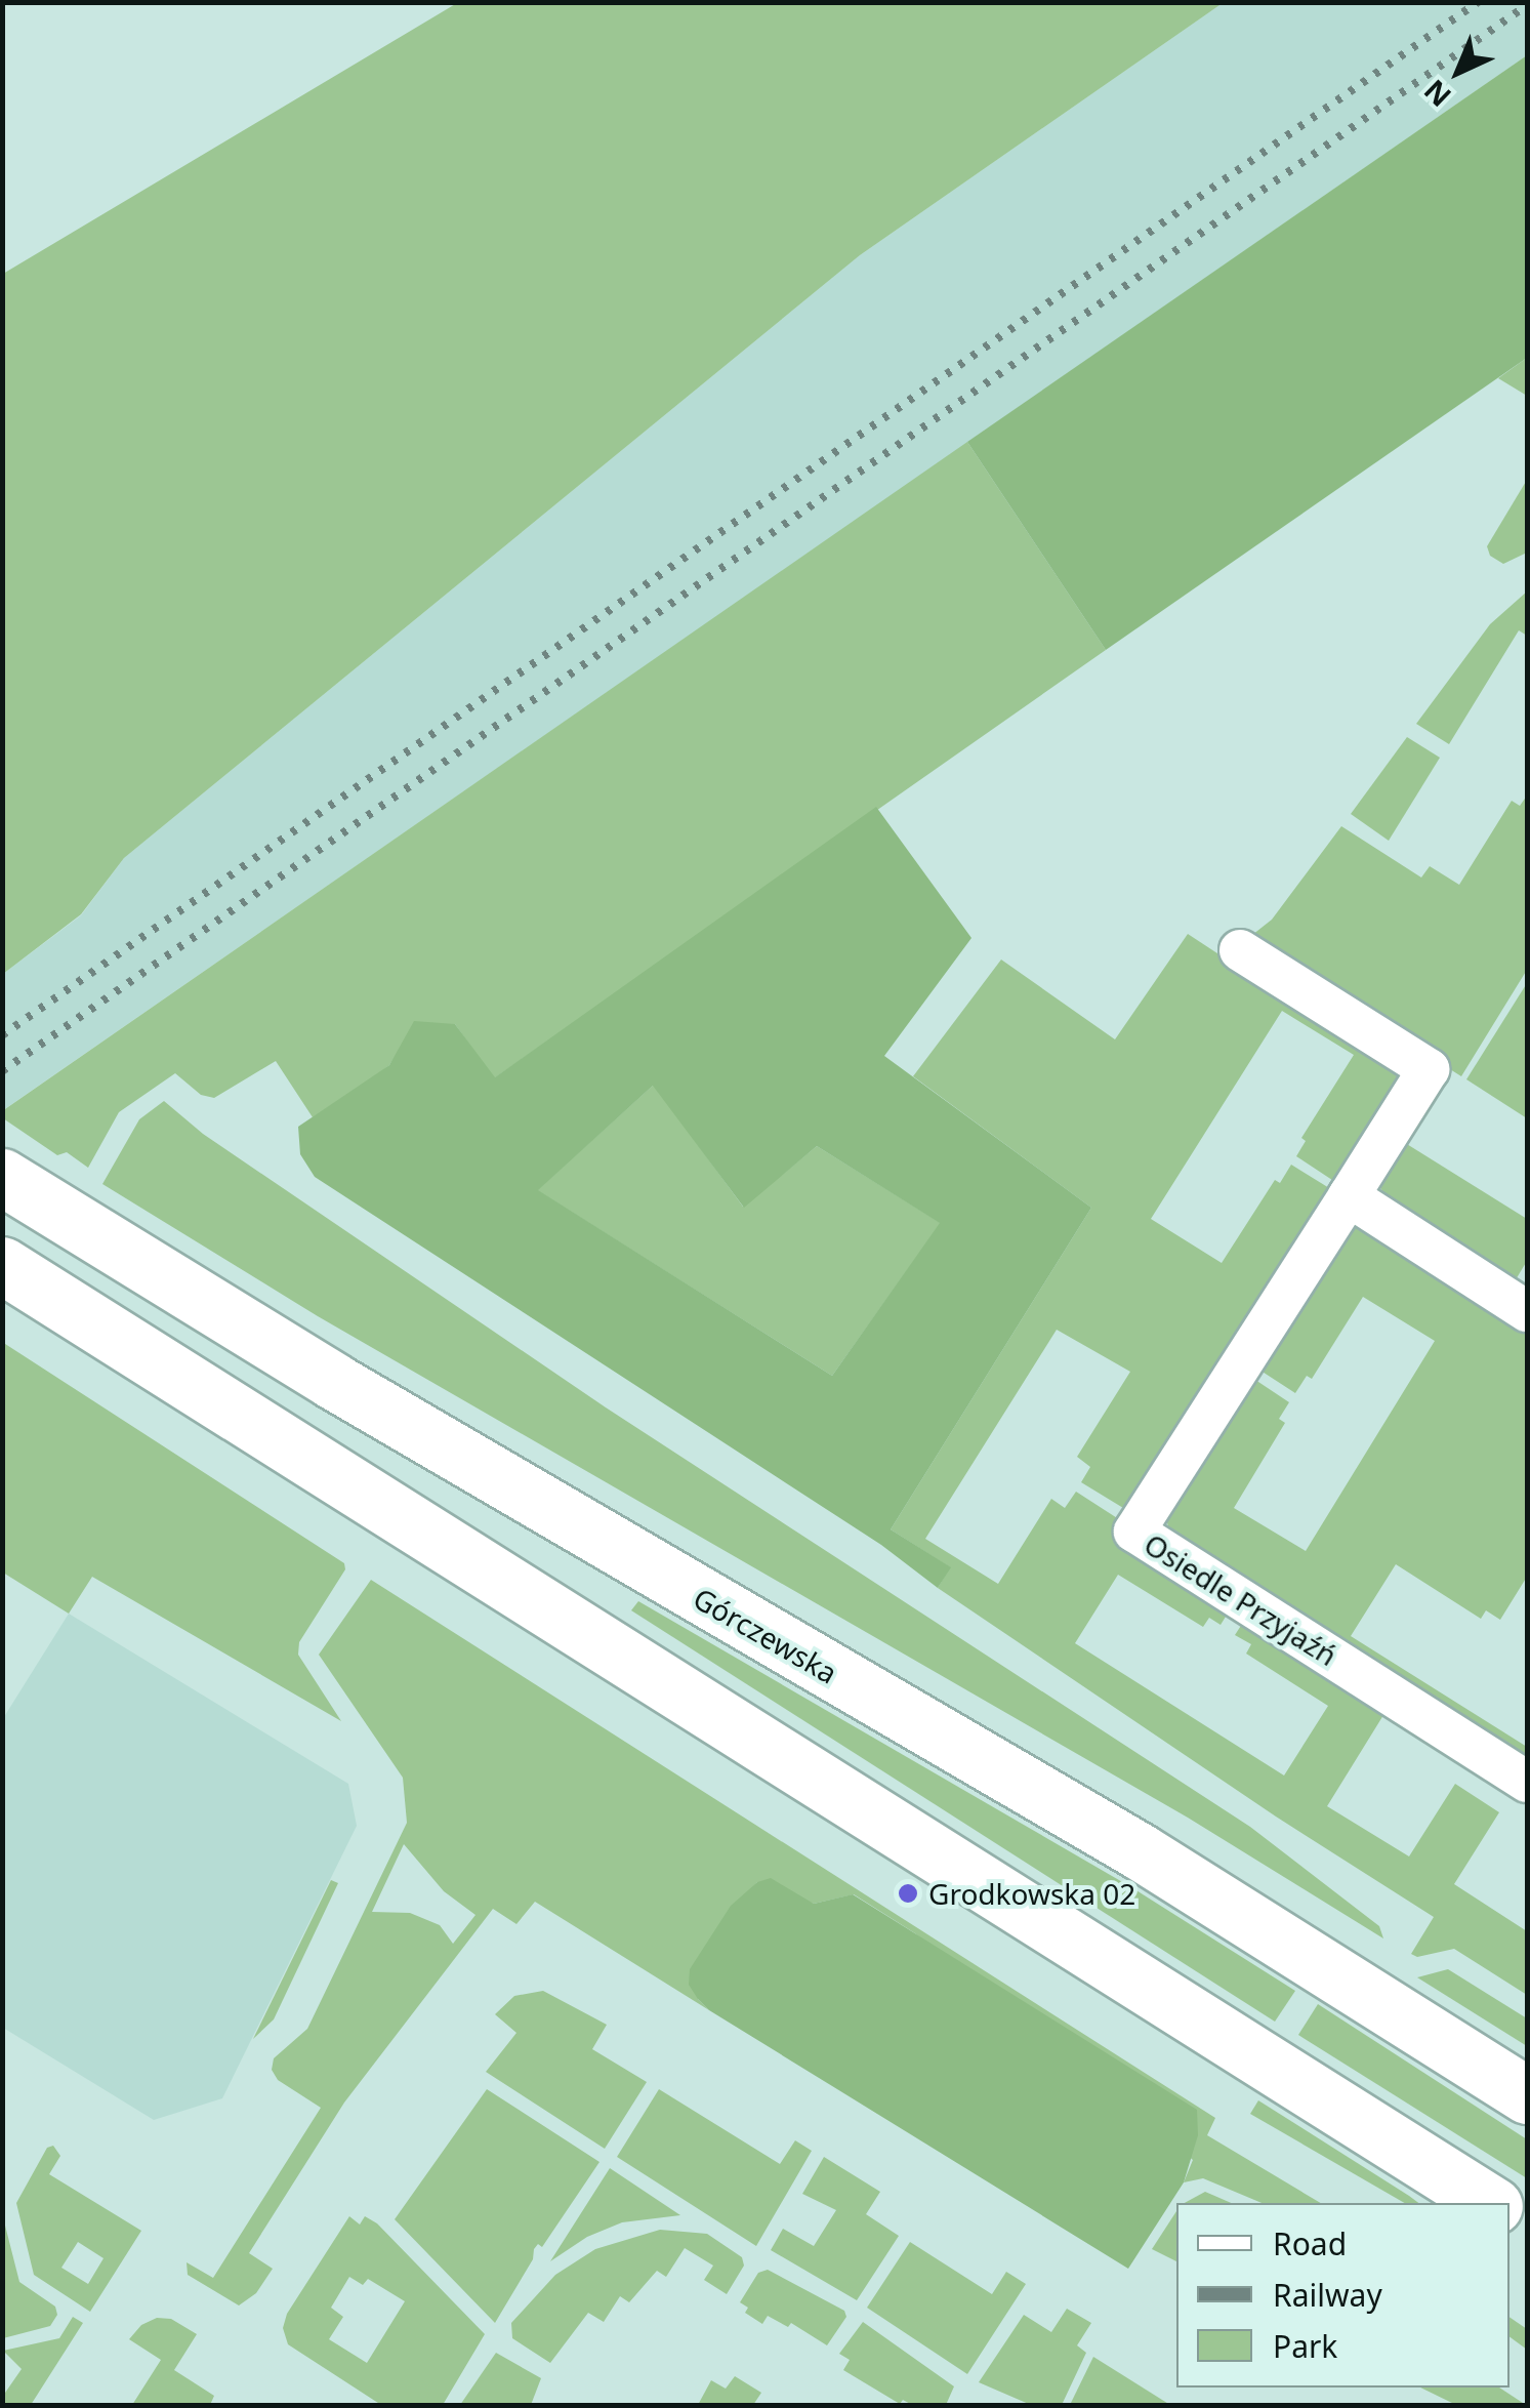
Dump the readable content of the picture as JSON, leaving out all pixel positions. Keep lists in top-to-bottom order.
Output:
{
  "streets": {
    "main road": ["Górczewska"],
    "street": ["Osiedle Przyjaźń"]
  },
  "places": ["Grodkowska 02"],
  "legend": ["Road", "Railway", "Park"],
  "north": "bottom left"
}
